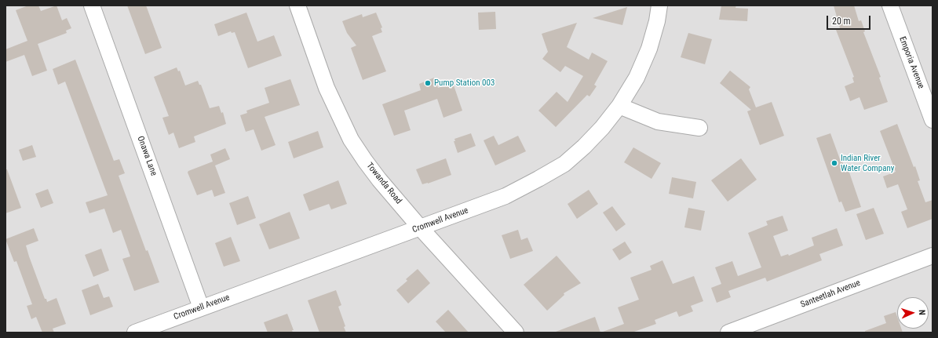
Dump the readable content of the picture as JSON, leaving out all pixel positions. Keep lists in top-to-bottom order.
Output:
{
  "streets": {
    "street": [
      "Emporia Avenue",
      "Onawa Lane",
      "Towanda Road",
      "Cromwell Avenue",
      "Santeetlah Avenue"
    ]
  },
  "crossings": [
    ["Onawa Lane", "Cromwell Avenue"],
    ["Towanda Road", "Cromwell Avenue"]
  ],
  "places": ["Pump Station 003", "Indian River Water Company"],
  "scale_bar": "20 m",
  "north": "right"
}
